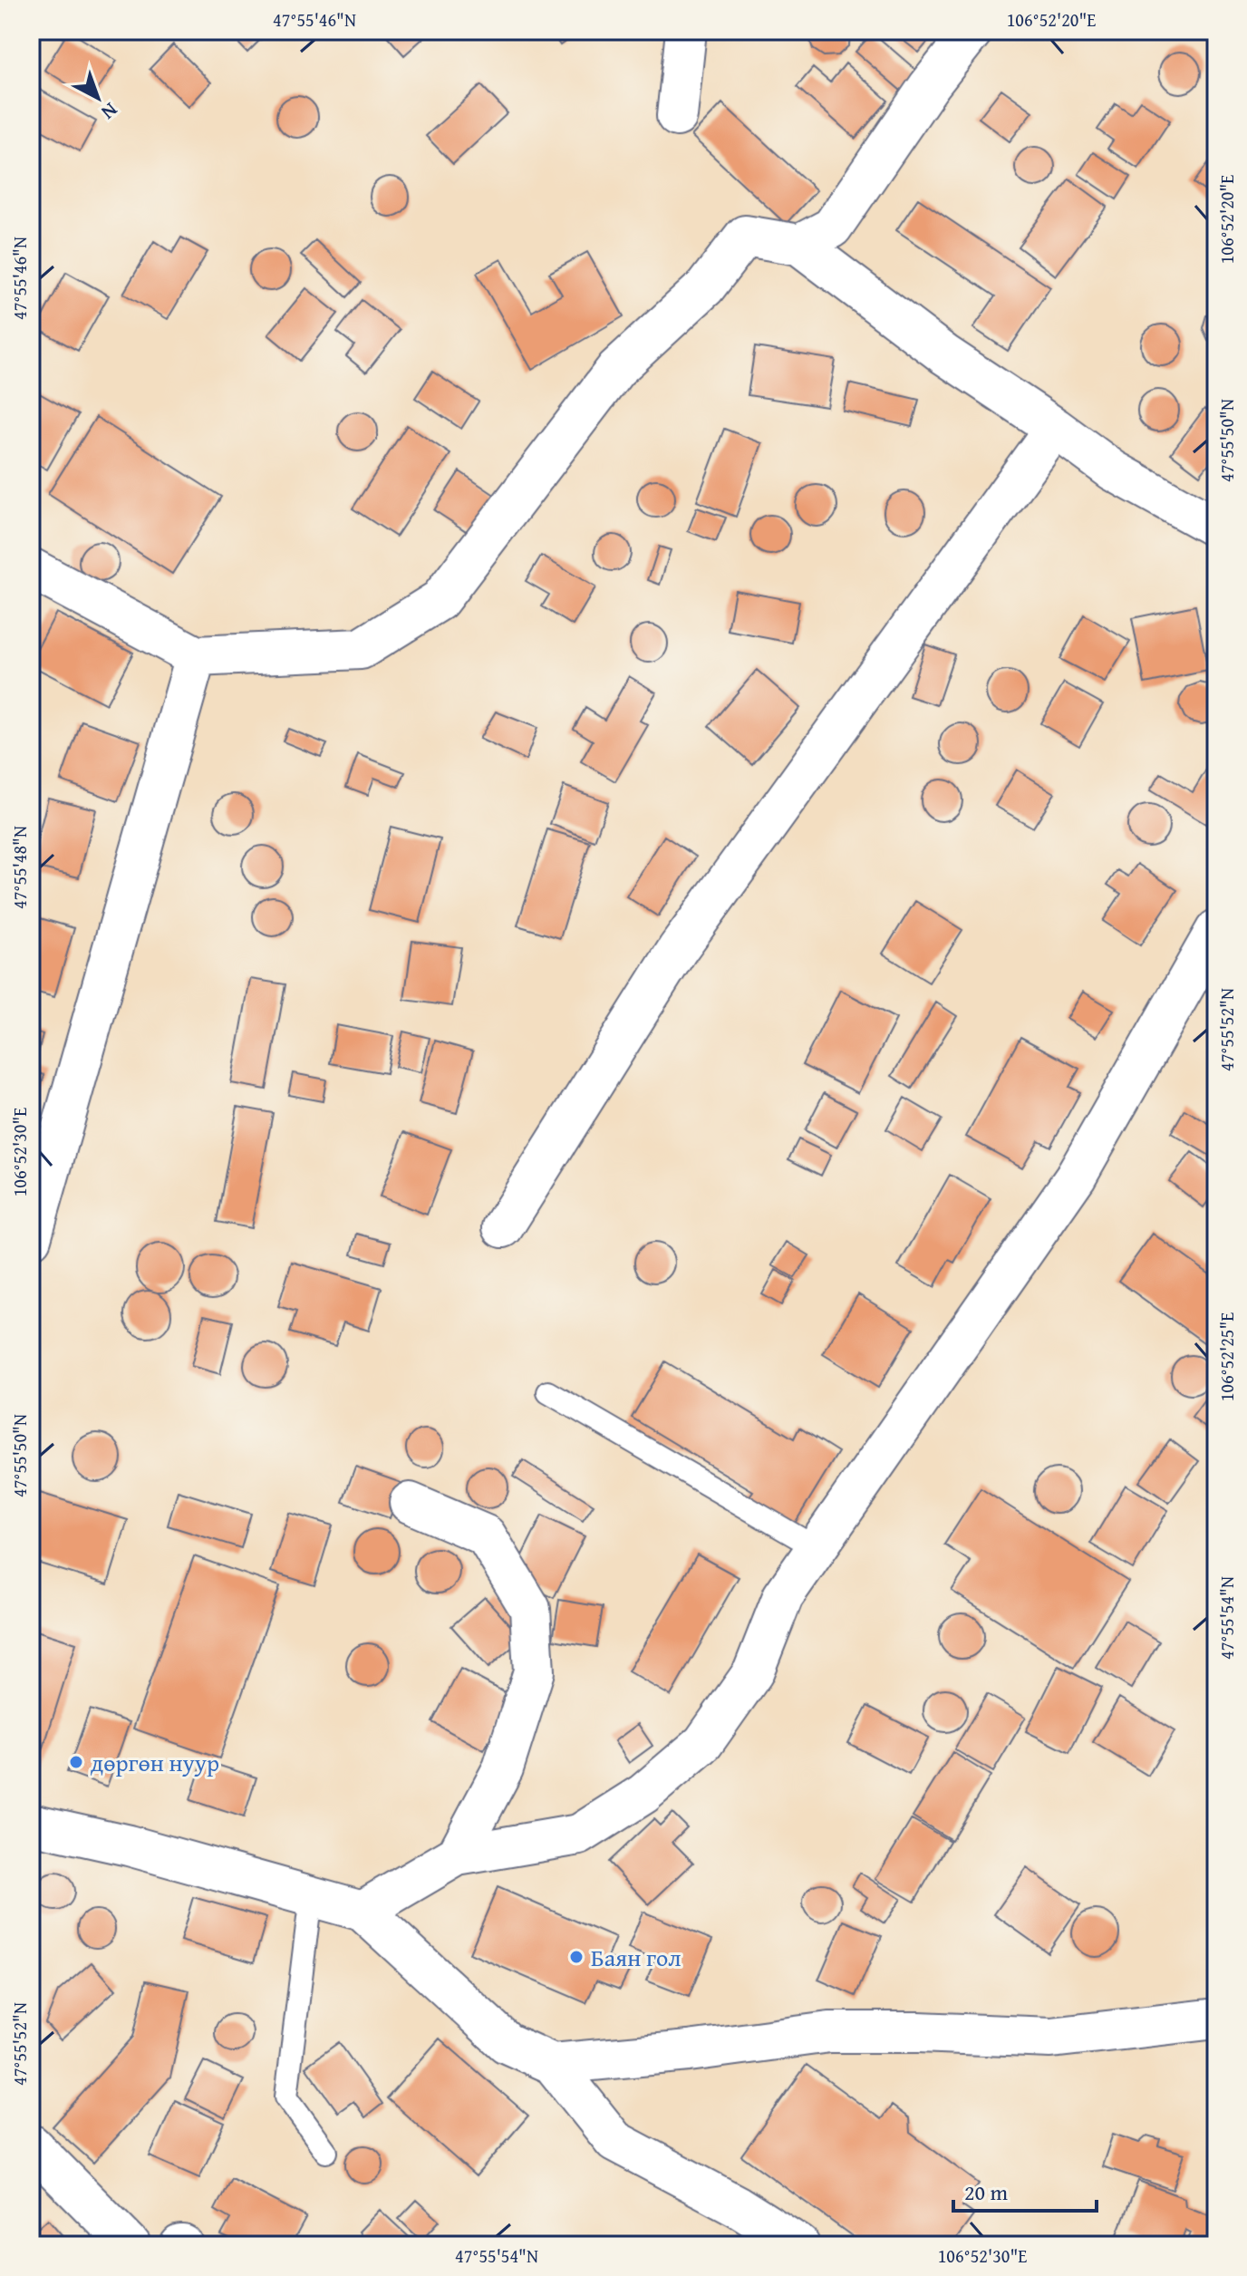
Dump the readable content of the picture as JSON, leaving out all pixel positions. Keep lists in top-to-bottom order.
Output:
{
  "places": ["дөргөн нуур", "Баян гол"],
  "scale_bar": "20 m",
  "north": "bottom right",
  "coordinates": [
    "47°55'46\"N",
    "106°52'20\"E",
    "47°55'50\"N",
    "47°55'48\"N",
    "47°55'52\"N",
    "106°52'30\"E",
    "106°52'25\"E",
    "47°55'54\"N"
  ]
}
